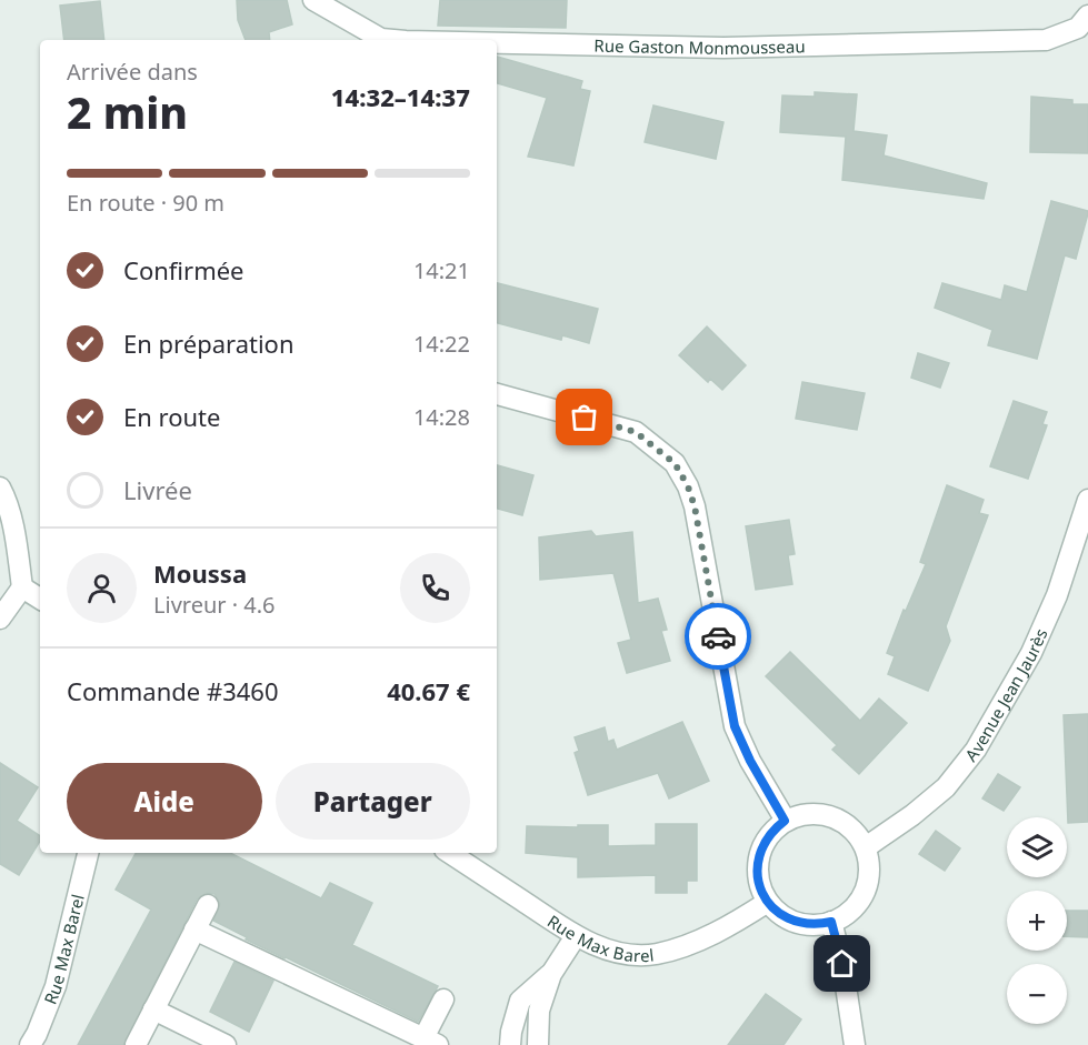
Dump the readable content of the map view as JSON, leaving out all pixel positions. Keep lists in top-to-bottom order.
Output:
{
  "streets": {
    "street": ["Rue Gaston Monmousseau", "Avenue Jean Jaurès", "Rue Max Barel"]
  },
  "crossings": [
    ["Avenue Jean Jaurès", "Rue Max Barel"]
  ],
  "page": {
    "heading": ["2 min", "Arrivée dans", "14:32–14:37"],
    "panel": [
      "Moussa",
      "Livreur · 4.6",
      "Commande #3460",
      "40.67 €"
    ],
    "bar": "En route · 90 m",
    "list": [
      ["Confirmée", "14:21"],
      ["En préparation", "14:22"],
      ["En route", "14:28"],
      "Livrée"
    ],
    "buttons": ["Aide", "Partager"],
    "map_buttons": ["+", "−"]
  }
}
